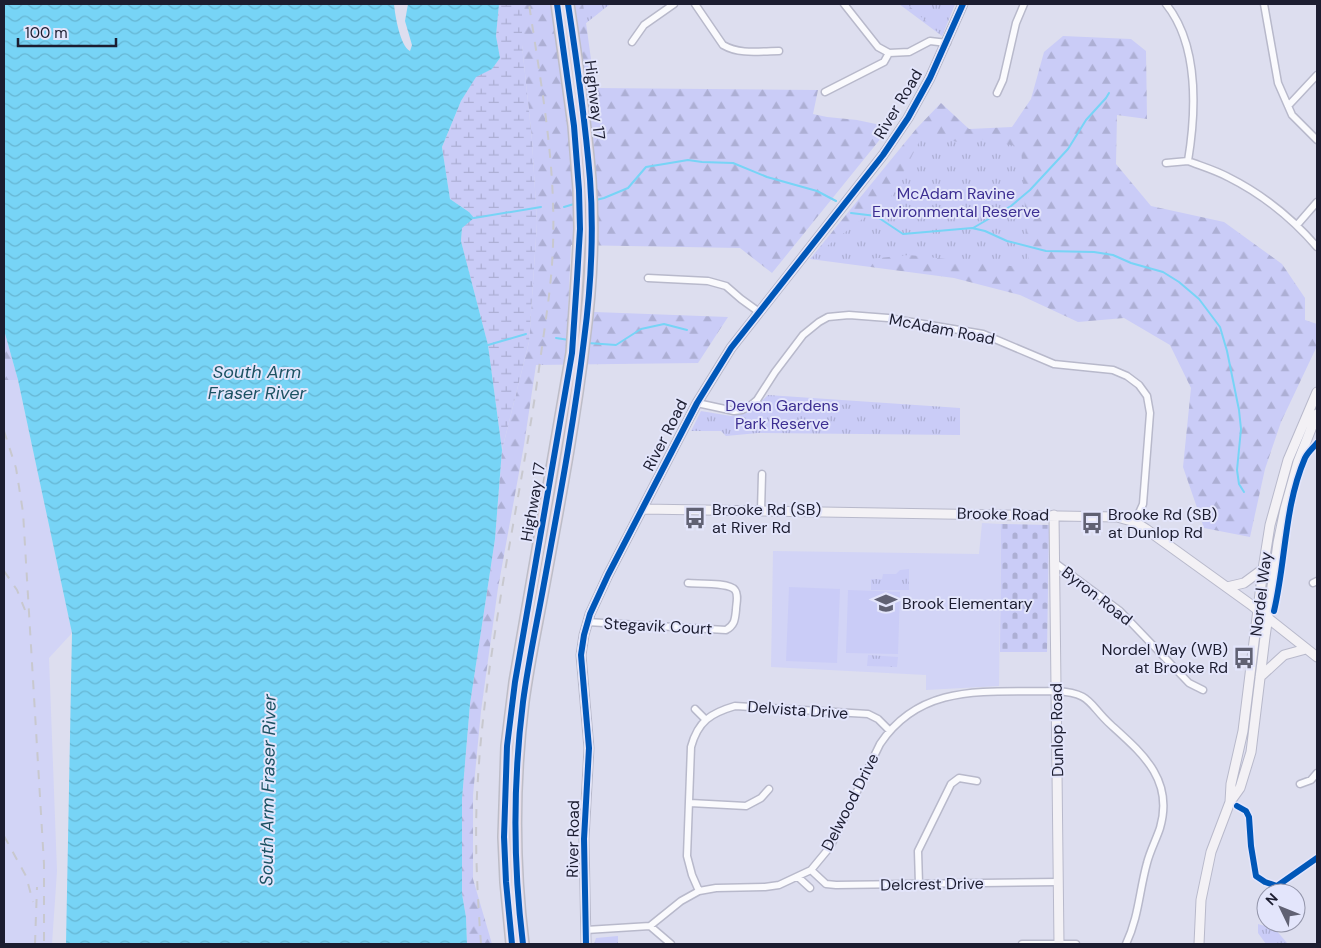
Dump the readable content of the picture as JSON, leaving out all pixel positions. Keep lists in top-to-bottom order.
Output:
{
  "streets": {
    "highway": ["Highway 17"],
    "street": [
      "River Road",
      "McAdam Road",
      "Brooke Road",
      "Nordel Way",
      "Byron Road",
      "Stegavik Court",
      "Delvista Drive",
      "Dunlop Road",
      "Delwood Drive",
      "Delcrest Drive"
    ]
  },
  "crossings": [
    ["River Road", "McAdam Road"],
    ["River Road", "Brooke Road"],
    ["River Road", "Stegavik Court"],
    ["McAdam Road", "Brooke Road"],
    ["Brooke Road", "Nordel Way"],
    ["Brooke Road", "Dunlop Road"],
    ["Byron Road", "Dunlop Road"],
    ["Delvista Drive", "Delwood Drive"],
    ["Dunlop Road", "Delwood Drive"],
    ["Dunlop Road", "Delcrest Drive"],
    ["Delwood Drive", "Delcrest Drive"]
  ],
  "water": ["South Arm Fraser River"],
  "parks": ["McAdam Ravine Environmental Reserve", "Devon Gardens Park Reserve"],
  "places": {
    "bus stop": ["Brooke Rd (SB) at River Rd", "Brooke Rd (SB) at Dunlop Rd", "Nordel Way (WB) at Brooke Rd"],
    "school or university": ["Brook Elementary"]
  },
  "scale_bar": "100 m",
  "north": "top left"
}
